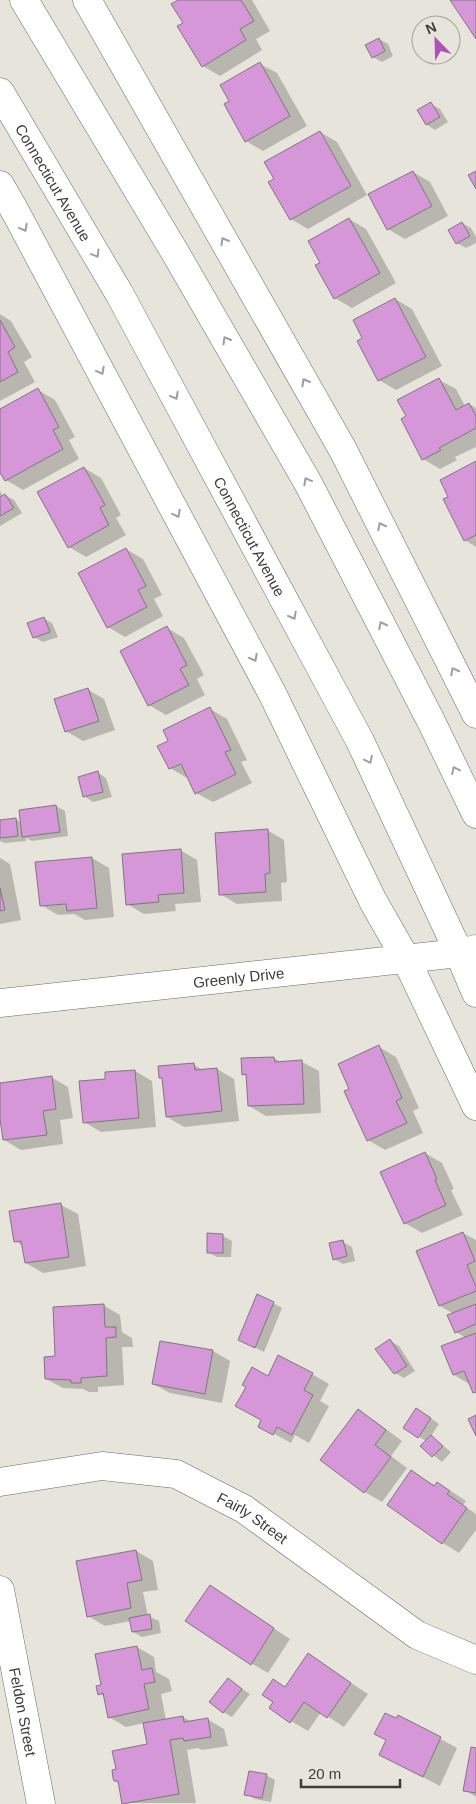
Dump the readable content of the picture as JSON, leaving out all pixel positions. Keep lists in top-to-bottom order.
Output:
{
  "streets": {
    "main road": [
      "Connecticut Avenue",
      "Greenly Drive",
      "Fairly Street",
      "Feldon Street"
    ]
  },
  "crossings": [
    ["Connecticut Avenue", "Greenly Drive"]
  ],
  "scale_bar": "20 m",
  "north": "top left"
}
